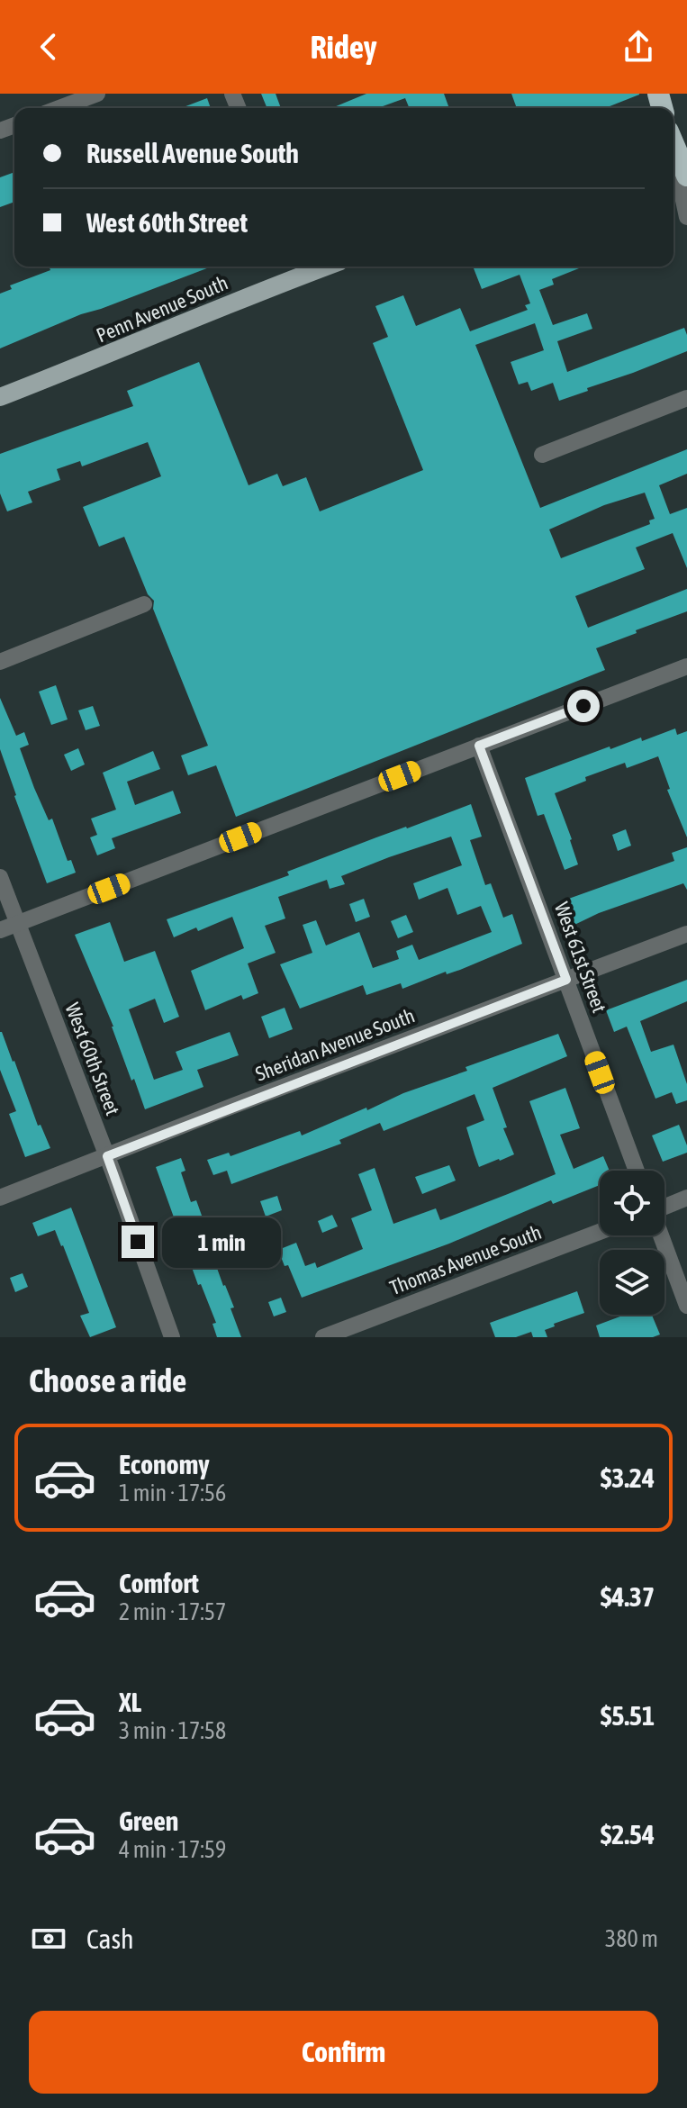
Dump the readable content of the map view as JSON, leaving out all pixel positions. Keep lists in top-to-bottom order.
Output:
{
  "streets": {
    "main road": ["Penn Avenue South"],
    "street": [
      "West 61st Street",
      "Sheridan Avenue South",
      "West 60th Street",
      "Thomas Avenue South"
    ]
  },
  "crossings": [
    ["West 61st Street", "Sheridan Avenue South"],
    ["Sheridan Avenue South", "West 60th Street"]
  ],
  "page": {
    "header": "Ridey",
    "banner": ["Russell Avenue South", "West 60th Street"],
    "bubble": "1 min",
    "heading": "Choose a ride",
    "list": [
      {
        "name": "Economy",
        "note": "1 min · 17:56",
        "value": "$3.24"
      },
      {
        "name": "Comfort",
        "note": "2 min · 17:57",
        "value": "$4.37"
      },
      {
        "name": "XL",
        "note": "3 min · 17:58",
        "value": "$5.51"
      },
      {
        "name": "Green",
        "note": "4 min · 17:59",
        "value": "$2.54"
      }
    ],
    "pay": ["Cash", "380 m"],
    "buttons": "Confirm"
  }
}
